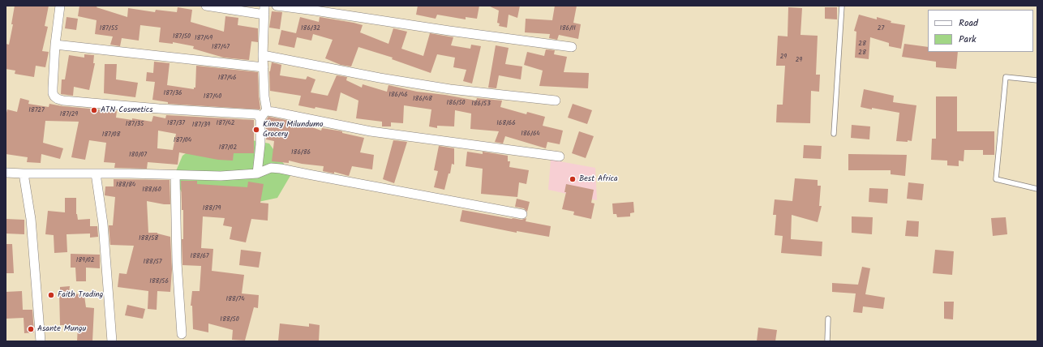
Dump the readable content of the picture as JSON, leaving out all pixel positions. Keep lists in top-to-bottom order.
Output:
{
  "places": [
    "ATN Cosmetics",
    "Kimzy Milundumo Grocery",
    "Best Africa",
    "Faith Trading",
    "Asante Mungu"
  ],
  "house_numbers": [
    "187/55",
    "186/32",
    "186/11",
    "27",
    "187/50",
    "187/49",
    "28",
    "187/47",
    "28",
    "29",
    "29",
    "187/46",
    "187/36",
    "186/46",
    "187/40",
    "186/48",
    "186/50",
    "186/53",
    "18727",
    "187/29",
    "187/37",
    "187/42",
    "168/66",
    "187/35",
    "187/39",
    "186/64",
    "187/08",
    "187/04",
    "187/02",
    "186/86",
    "180/07",
    "188/84",
    "188/60",
    "188/79",
    "188/58",
    "188/67",
    "189/02",
    "188/57",
    "188/56",
    "188/74",
    "188/50"
  ],
  "legend": ["Road", "Park"]
}
